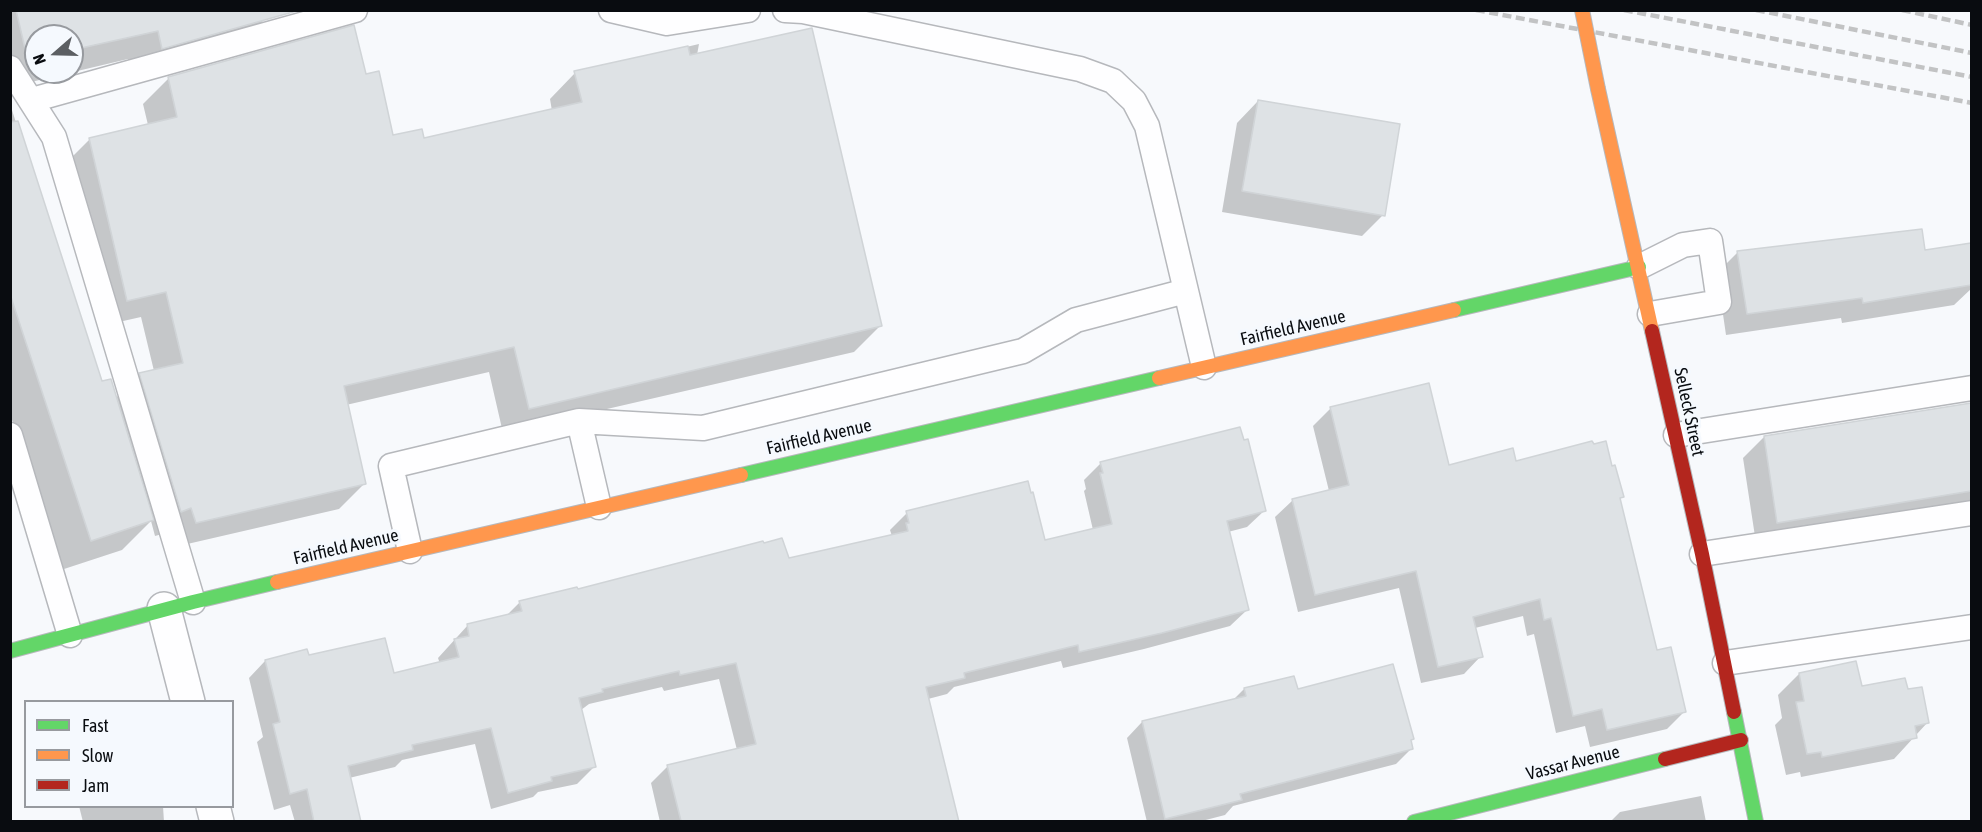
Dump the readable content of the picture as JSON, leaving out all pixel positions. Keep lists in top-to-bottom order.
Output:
{
  "streets": {
    "main road": ["Fairfield Avenue", "Selleck Street", "Vassar Avenue"]
  },
  "crossings": [
    ["Fairfield Avenue", "Selleck Street"],
    ["Selleck Street", "Vassar Avenue"]
  ],
  "legend": ["Fast", "Slow", "Jam"],
  "north": "left"
}
